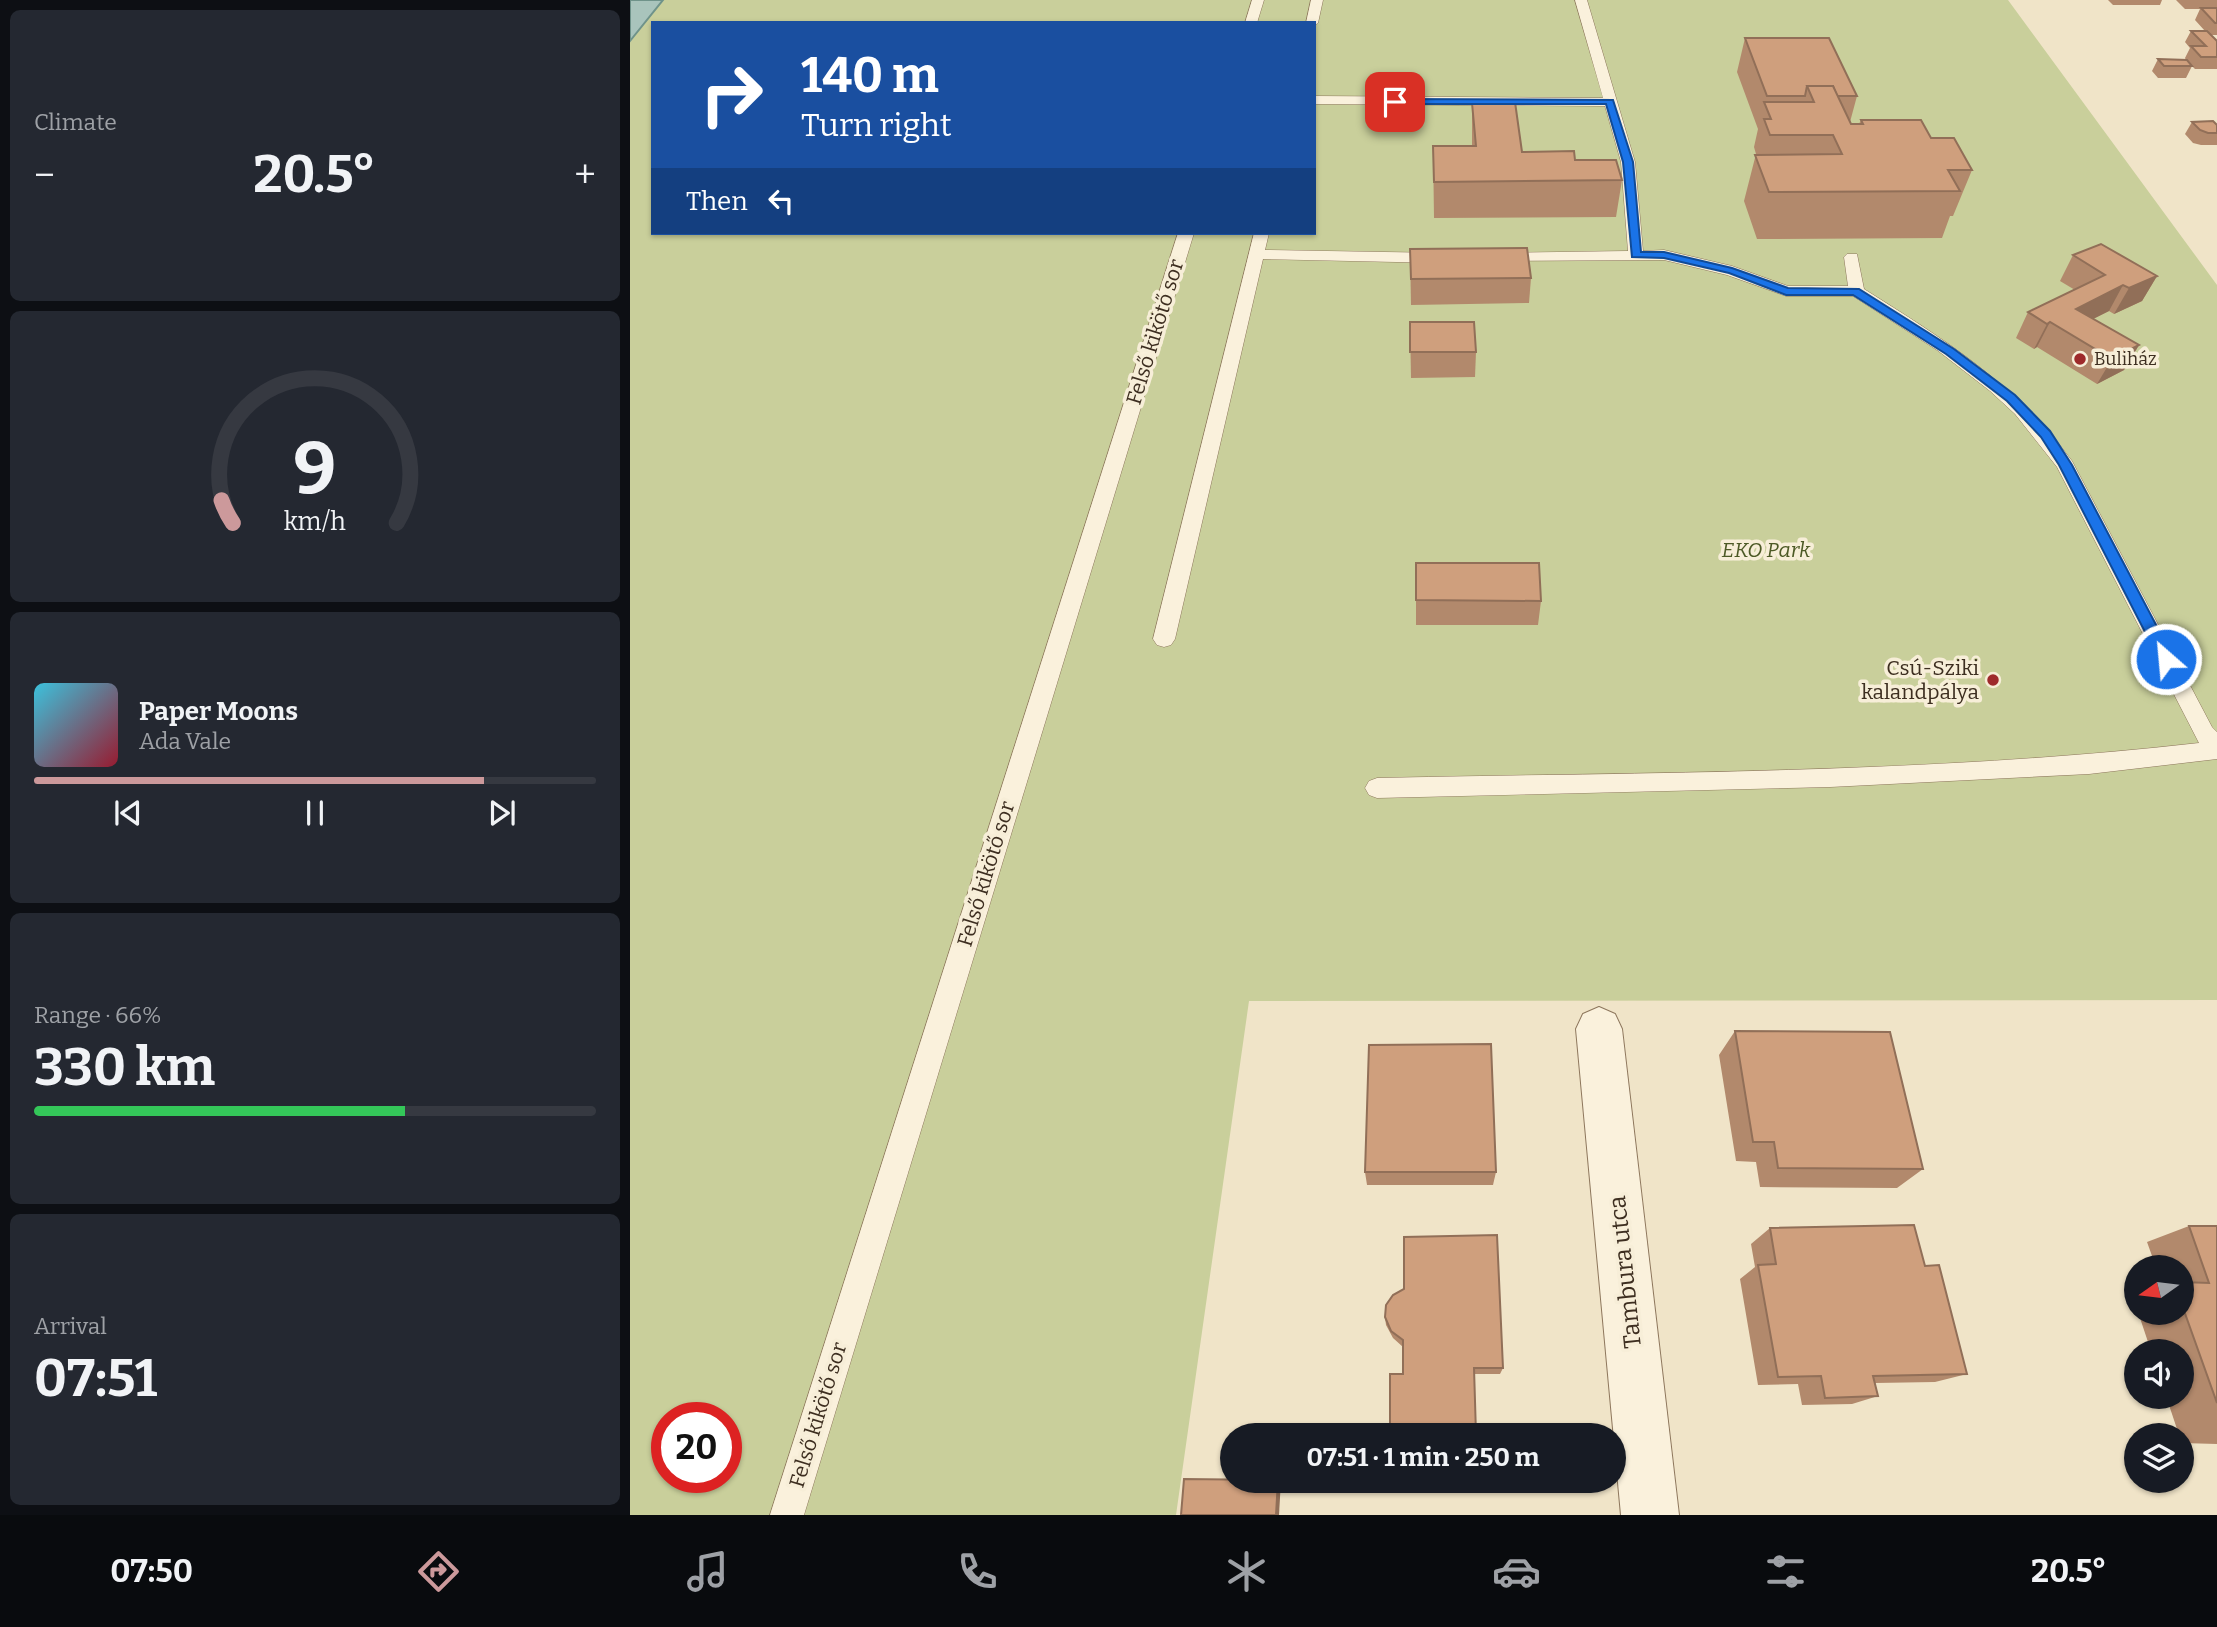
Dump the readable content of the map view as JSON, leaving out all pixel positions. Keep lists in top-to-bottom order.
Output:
{
  "streets": {
    "street": ["Tambura utca"],
    "lane": ["Felső kikötő sor"]
  },
  "parks": ["EKO Park"],
  "places": ["Buliház", "Csú-Sziki kalandpálya"],
  "north": "left",
  "page": {
    "tile": [
      "Climate",
      ["Range · 66%", "330 km"],
      ["Arrival", "07:51"]
    ],
    "turn": ["140 m", "Turn right"],
    "heat": ["−", "20.5°", "+"],
    "then": "Then",
    "song": ["Paper Moons", "Ada Vale"],
    "limit": "20",
    "trip": "07:51 · 1 min · 250 m",
    "tabs": ["07:50", "20.5°"],
    "gauge": ["9", "km/h"]
  }
}
